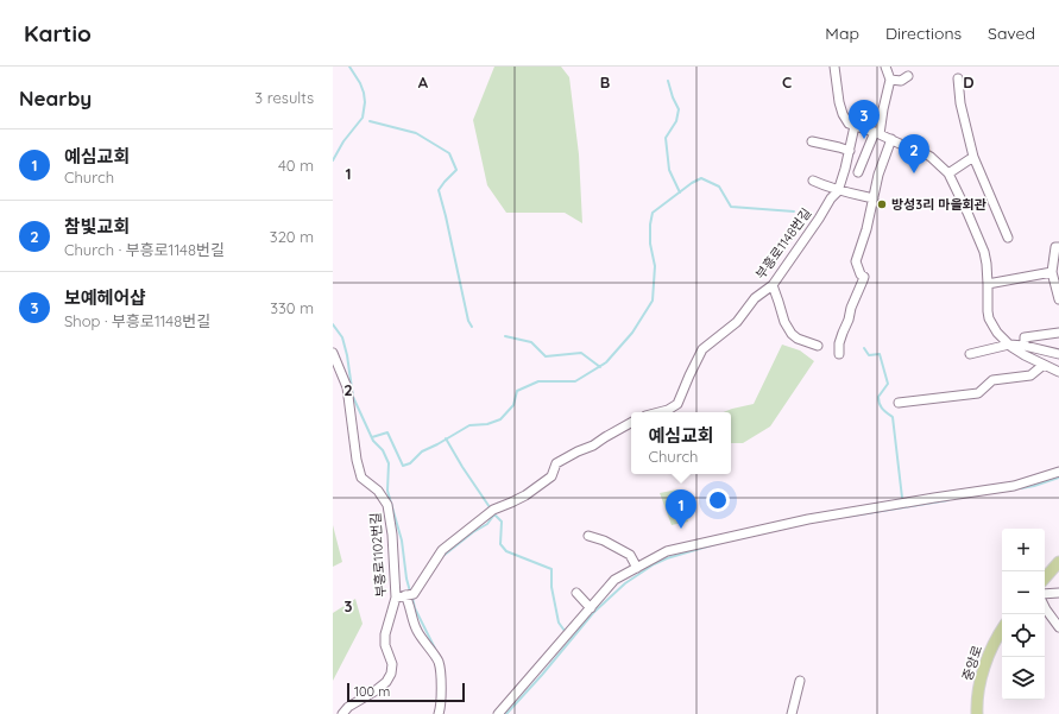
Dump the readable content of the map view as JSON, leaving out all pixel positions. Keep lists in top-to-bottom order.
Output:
{
  "streets": {
    "main road": ["중앙로"],
    "street": ["부흥로1148번길", "부흥로1102번길"]
  },
  "places": ["방성3리 마을회관"],
  "scale_bar": "100 m",
  "page": {
    "header": "Kartio",
    "nav": ["Map", "Directions", "Saved"],
    "heading": ["Nearby", "3 results"],
    "pins": ["3", "2", "1"],
    "list": [
      {
        "mark": "1",
        "name": "예심교회",
        "note": "Church",
        "value": "40 m"
      },
      {
        "mark": "2",
        "name": "참빛교회",
        "note": "Church · 부흥로1148번길",
        "value": "320 m"
      },
      {
        "mark": "3",
        "name": "보예헤어샵",
        "note": "Shop · 부흥로1148번길",
        "value": "330 m"
      }
    ],
    "popup": ["예심교회", "Church"],
    "map_buttons": ["+", "−"],
    "scale": "100 m"
  },
  "grid": {
    "columns": [
      "A",
      "B",
      "C",
      "D"
    ],
    "rows": ["1", "2", "3"]
  }
}
